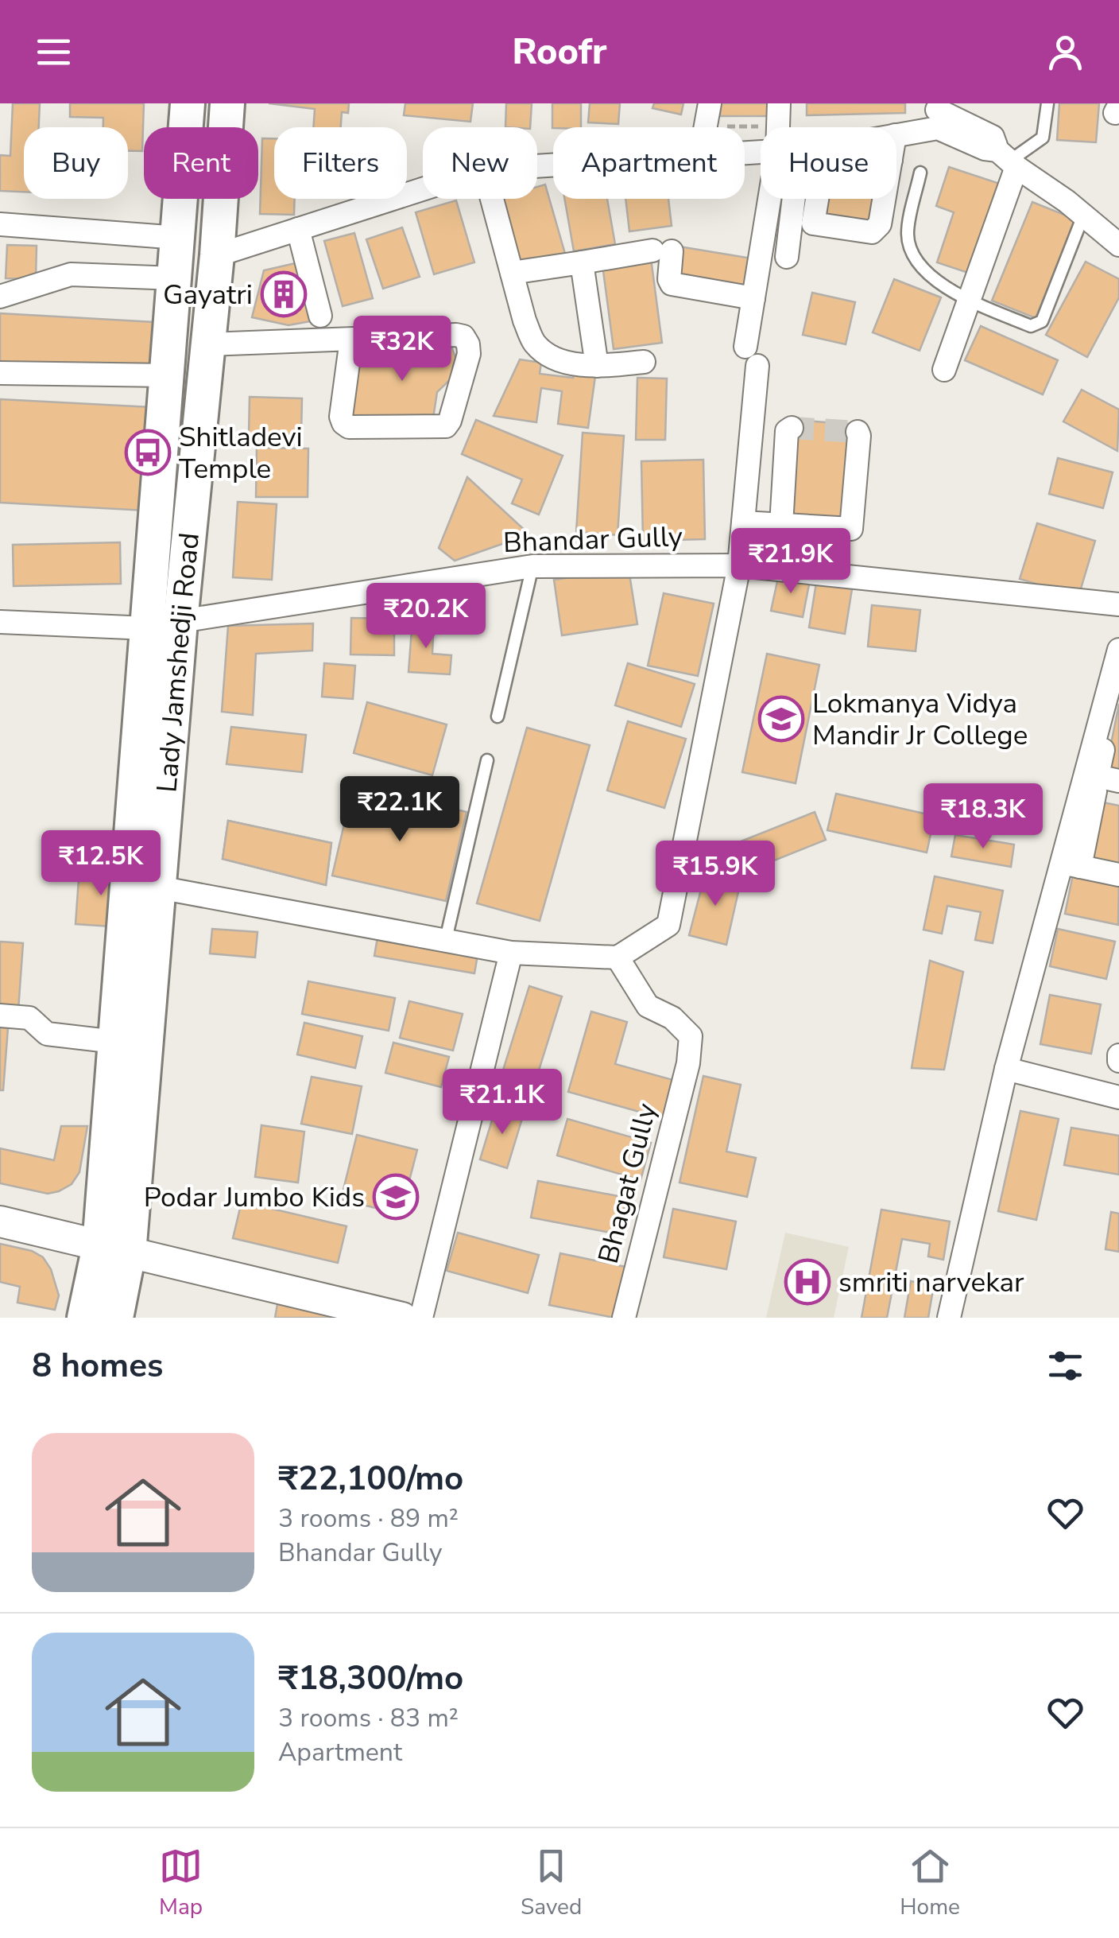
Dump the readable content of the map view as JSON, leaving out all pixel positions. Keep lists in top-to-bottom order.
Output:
{
  "streets": {
    "main road": ["Lady Jamshedji Road"],
    "street": ["Bhandar Gully", "Bhagat Gully"]
  },
  "crossings": [
    ["Bhandar Gully", "Lady Jamshedji Road"]
  ],
  "places": {
    "building": ["Gayatri"],
    "bus stop": ["Shitladevi Temple"],
    "school or university": ["Lokmanya Vidya Mandir Jr College", "Podar Jumbo Kids"],
    "hospital": ["smriti narvekar"]
  },
  "page": {
    "header": "Roofr",
    "chip": [
      "Buy",
      "Rent",
      "Filters",
      "New",
      "Apartment",
      "House"
    ],
    "price": [
      "₹32K",
      "₹21.9K",
      "₹20.2K",
      "₹22.1K",
      "₹18.3K",
      "₹12.5K",
      "₹15.9K",
      "₹21.1K"
    ],
    "heading": "8 homes",
    "list": [
      {
        "name": "₹22,100/mo",
        "note": "3 rooms · 89 m² · Bhandar Gully"
      },
      {
        "name": "₹18,300/mo",
        "note": "3 rooms · 83 m² · Apartment"
      }
    ],
    "tabs": ["Map", "Saved", "Home"]
  }
}
